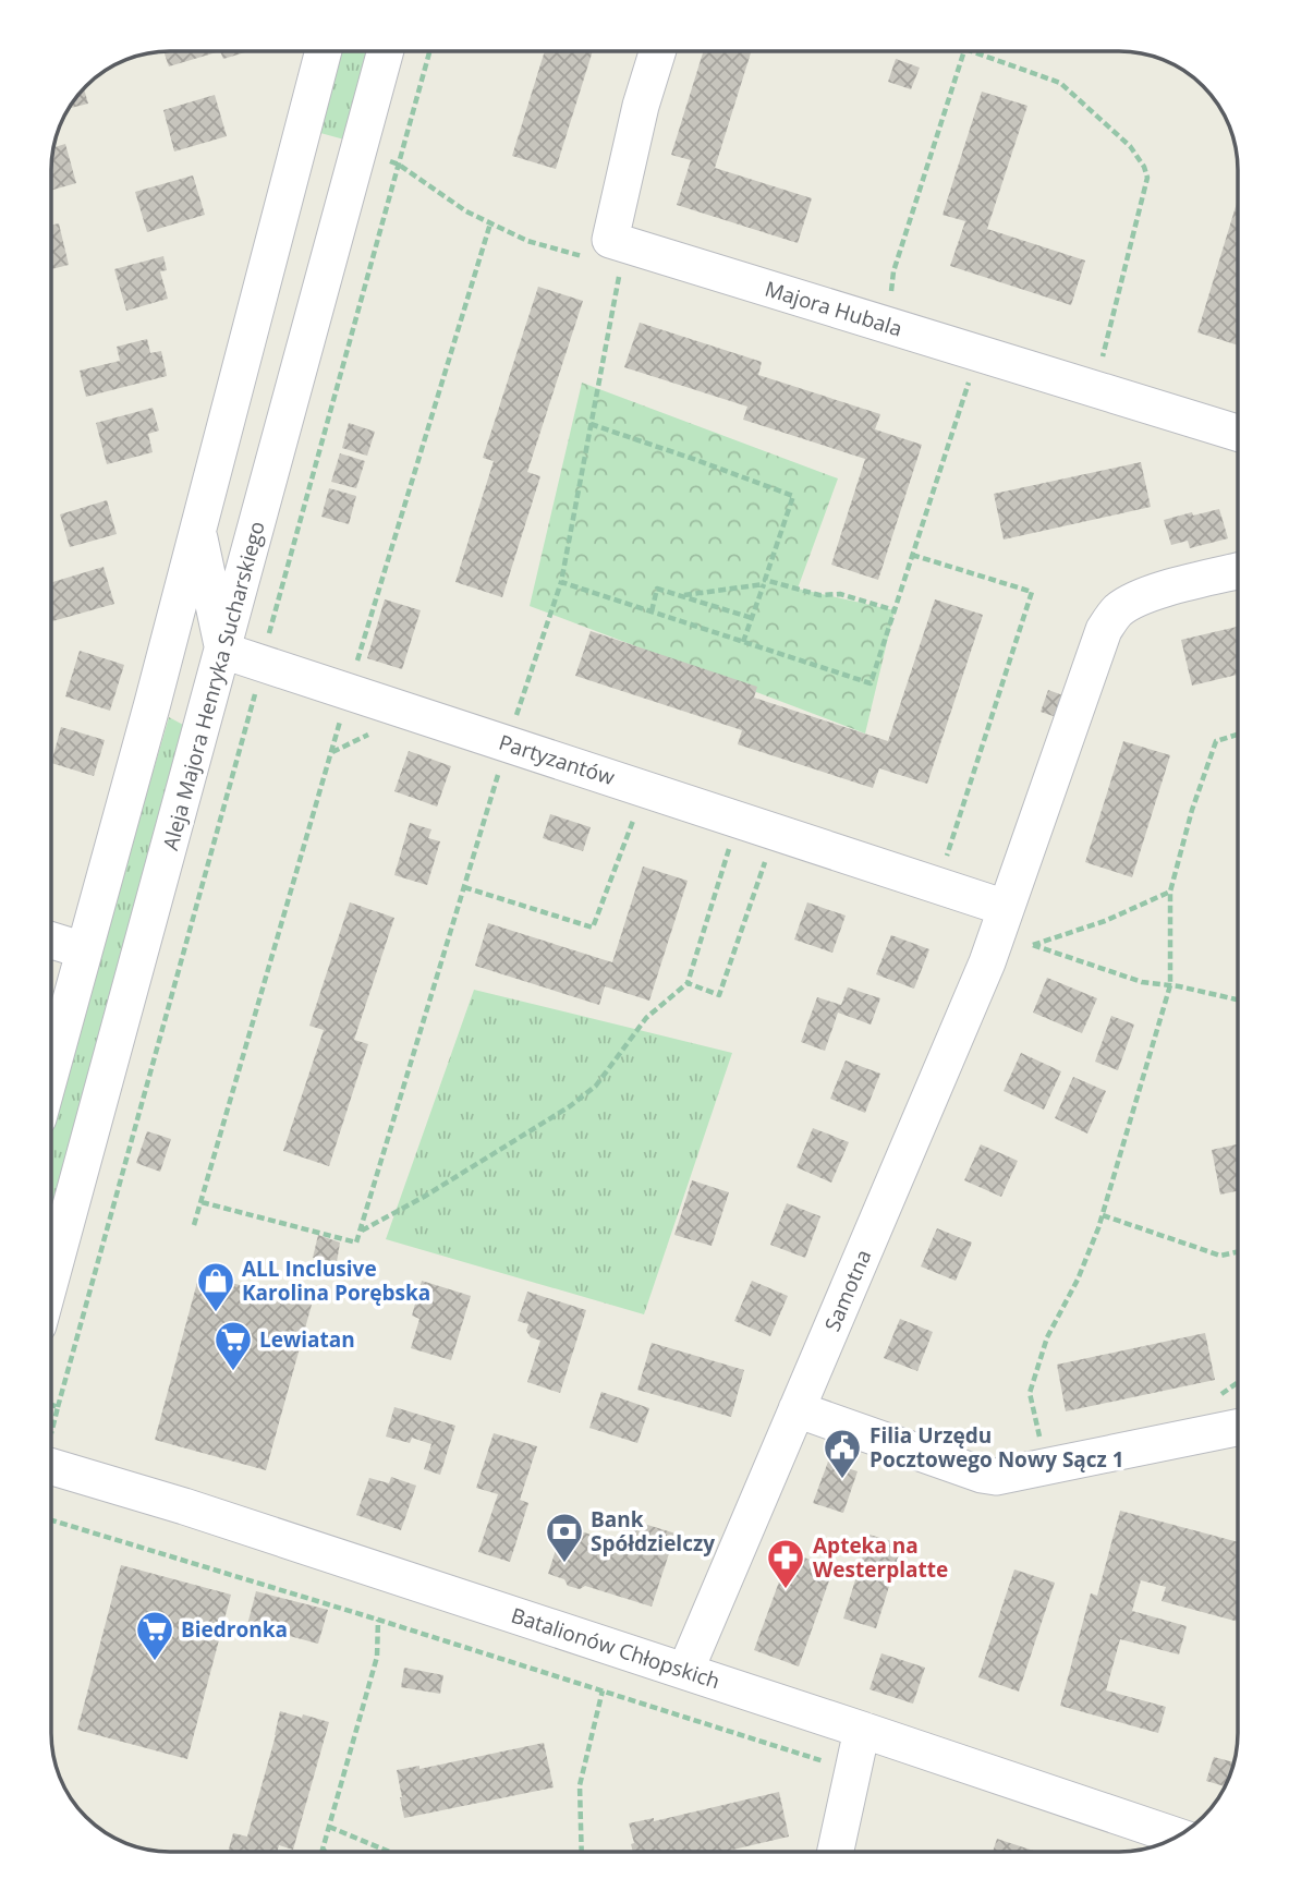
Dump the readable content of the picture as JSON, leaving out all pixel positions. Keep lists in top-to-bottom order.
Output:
{
  "streets": {
    "street": [
      "Majora Hubala",
      "Aleja Majora Henryka Sucharskiego",
      "Partyzantów",
      "Samotna",
      "Batalionów Chłopskich"
    ]
  },
  "crossings": [
    ["Aleja Majora Henryka Sucharskiego", "Partyzantów"],
    ["Partyzantów", "Samotna"],
    ["Samotna", "Batalionów Chłopskich"]
  ],
  "places": {
    "shop": ["ALL Inclusive Karolina Porębska"],
    "supermarket": ["Lewiatan", "Biedronka"],
    "public building": ["Filia Urzędu Pocztowego Nowy Sącz 1"],
    "bank": ["Bank Spółdzielczy"],
    "pharmacy": ["Apteka na Westerplatte"]
  }
}
